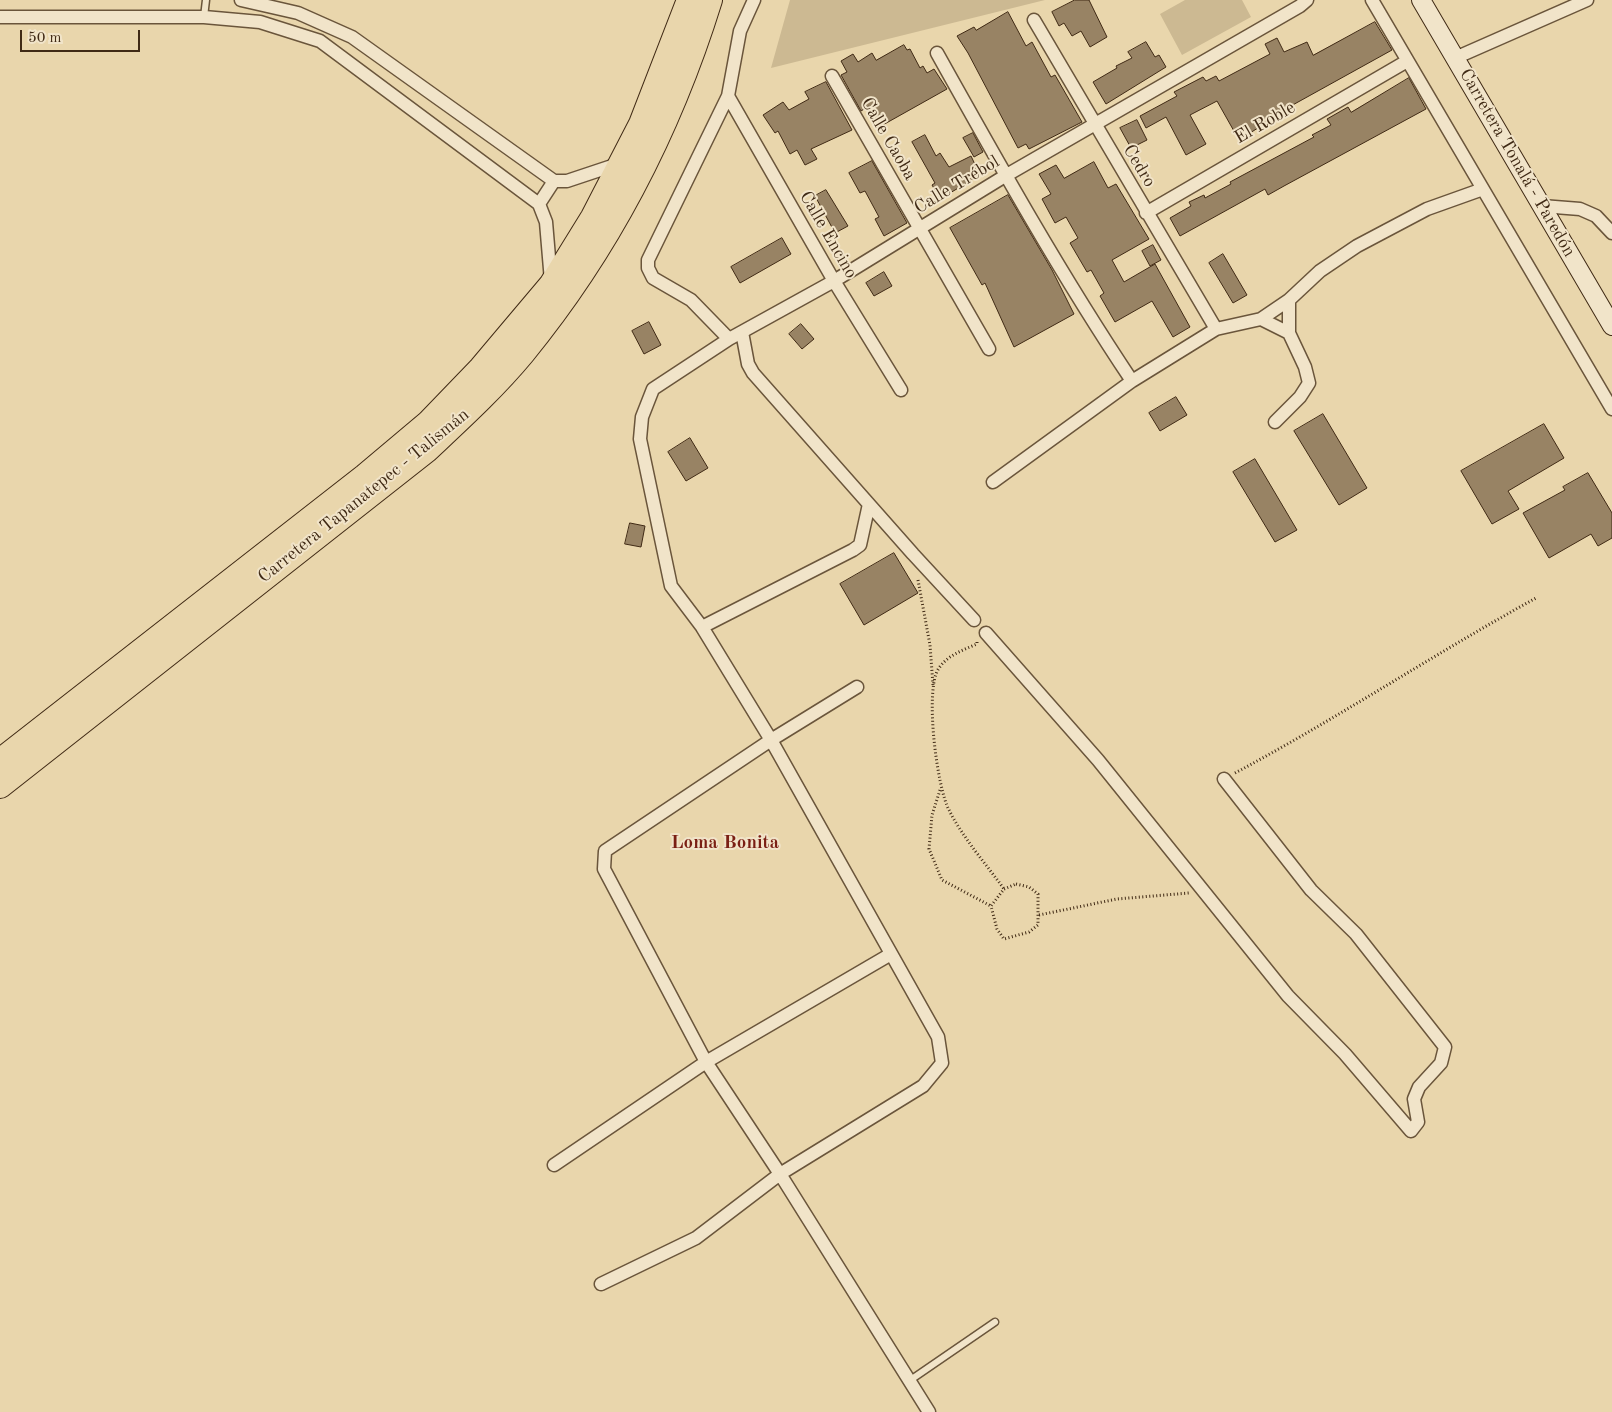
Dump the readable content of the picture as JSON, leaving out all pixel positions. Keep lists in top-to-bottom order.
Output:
{
  "streets": {
    "highway": ["Carretera Tapanatepec - Talismán"],
    "main road": ["Carretera Tonalá - Paredón"],
    "street": [
      "El Roble",
      "Calle Caoba",
      "Cedro",
      "Calle Trébol",
      "Calle Encino"
    ]
  },
  "crossings": [
    ["El Roble", "Cedro"],
    ["Calle Caoba", "Calle Trébol"],
    ["Cedro", "Calle Trébol"],
    ["Calle Trébol", "Calle Encino"]
  ],
  "districts": ["Loma Bonita"],
  "scale_bar": "50 m"
}
